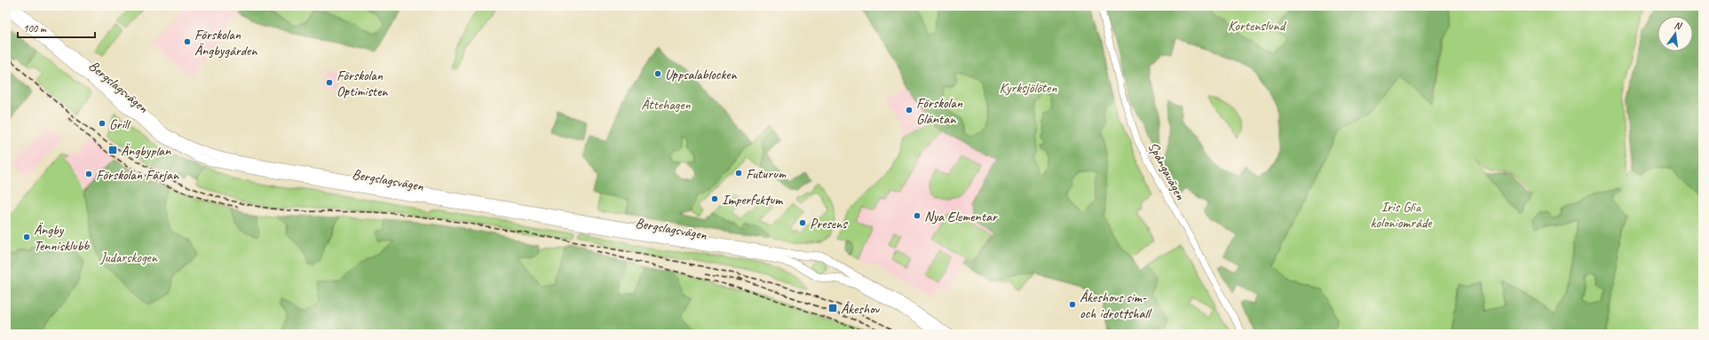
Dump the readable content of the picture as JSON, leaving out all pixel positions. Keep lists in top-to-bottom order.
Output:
{
  "streets": {
    "main road": ["Bergslagsvägen"],
    "street": ["Spångavägen"]
  },
  "parks": [
    "Kortenslund",
    "Kyrksjölöten",
    "Ättehagen",
    "Iris Glia koloniområde",
    "Judarskogen"
  ],
  "places": {
    "other": [
      "Förskolan Ängbygården",
      "Uppsalablocken",
      "Förskolan Optimisten",
      "Förskolan Gläntan",
      "Grill",
      "Futurum",
      "Förskolan Färjan",
      "Imperfektum",
      "Nya Elementar",
      "Presens",
      "Ängby Tennisklubb",
      "Åkeshovs sim- och idrottshall"
    ],
    "transit": ["Ängbyplan", "Åkeshov"]
  },
  "scale_bar": "100 m",
  "north": "top"
}
